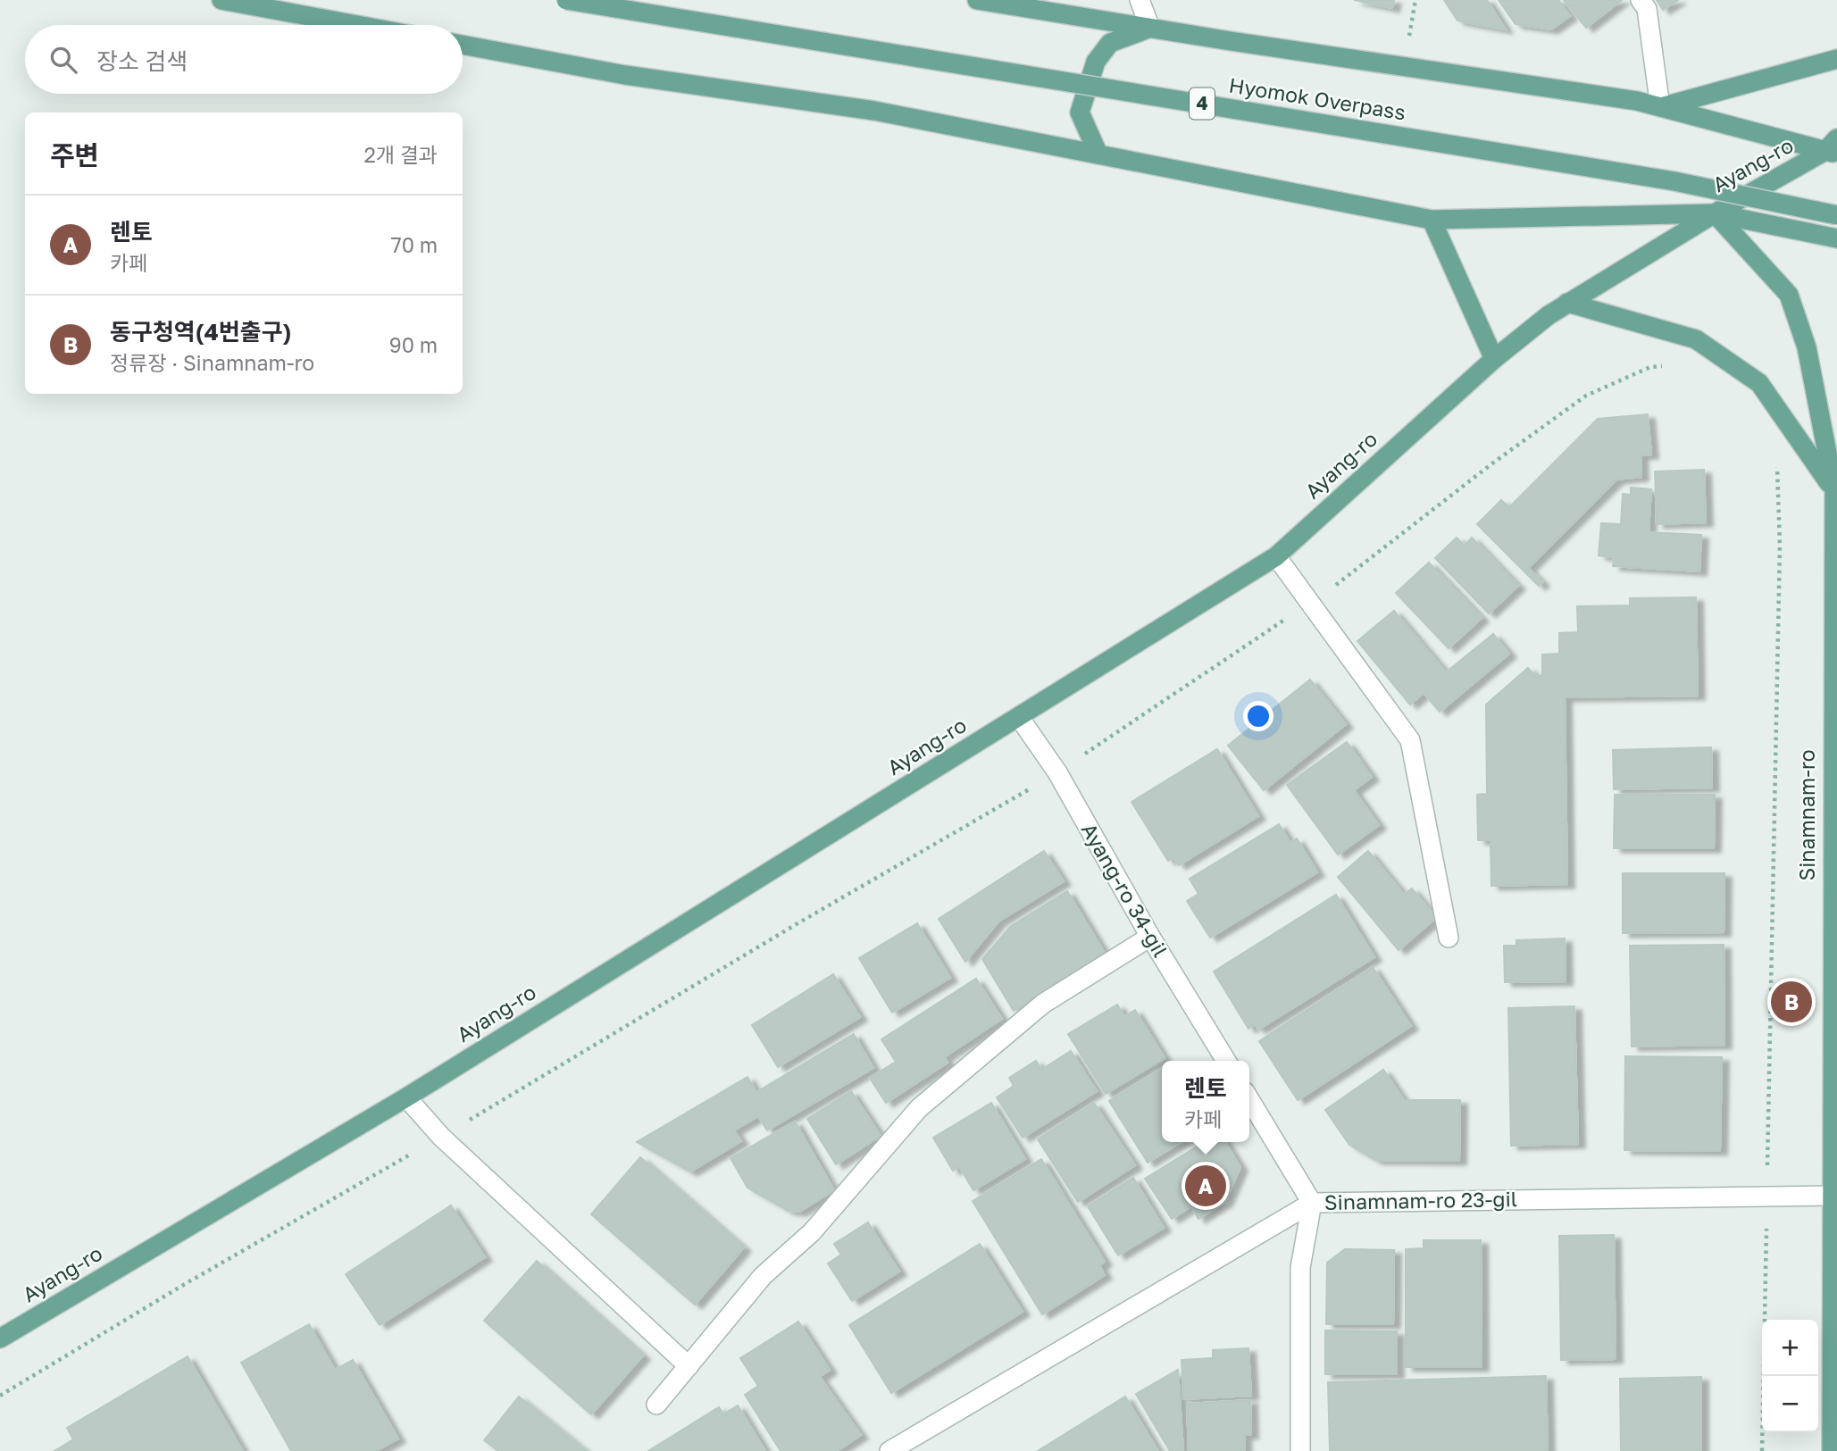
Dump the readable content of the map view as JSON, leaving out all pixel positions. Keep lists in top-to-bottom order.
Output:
{
  "streets": {
    "main road": [
      "Hyomok Overpass",
      "4",
      "Ayang-ro",
      "Sinamnam-ro"
    ],
    "street": ["Ayang-ro 34-gil", "Sinamnam-ro 23-gil"]
  },
  "crossings": [
    ["Ayang-ro", "Sinamnam-ro"],
    ["Ayang-ro", "Ayang-ro 34-gil"],
    ["Sinamnam-ro", "Sinamnam-ro 23-gil"]
  ],
  "page": {
    "search": "장소 검색",
    "heading": ["주변", "2개 결과"],
    "list": [
      {
        "mark": "A",
        "name": "렌토",
        "note": "카페",
        "value": "70 m"
      },
      {
        "mark": "B",
        "name": "동구청역(4번출구)",
        "note": "정류장 · Sinamnam-ro",
        "value": "90 m"
      }
    ],
    "pins": ["B", "A"],
    "popup": ["렌토", "카페"],
    "map_buttons": ["+", "−"]
  }
}
